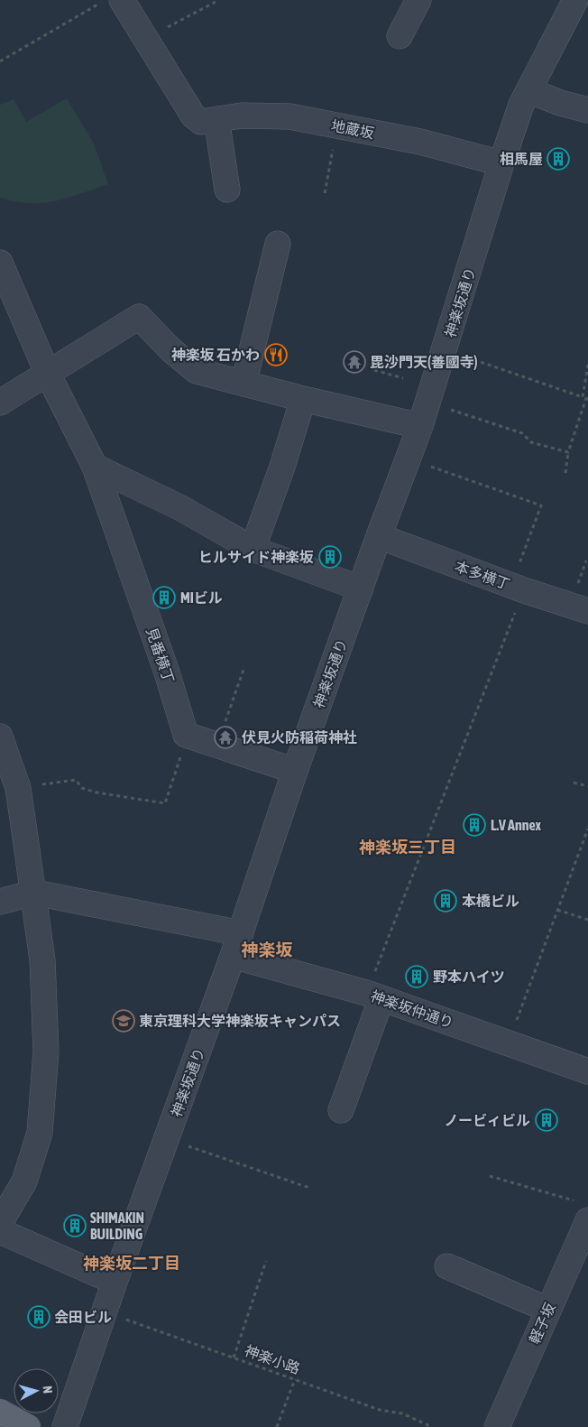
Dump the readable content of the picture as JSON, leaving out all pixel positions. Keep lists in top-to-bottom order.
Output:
{
  "streets": {
    "street": [
      "地蔵坂",
      "神楽坂通り",
      "本多横丁",
      "見番横丁",
      "神楽坂仲通り",
      "軽子坂"
    ],
    "path": ["神楽小路"]
  },
  "crossings": [
    ["地蔵坂", "神楽坂通り"],
    ["神楽坂通り", "本多横丁"],
    ["神楽坂通り", "神楽坂仲通り"],
    ["神楽坂通り", "神楽小路"]
  ],
  "districts": ["神楽坂三丁目", "神楽坂", "神楽坂二丁目"],
  "places": {
    "building": [
      "相馬屋",
      "ヒルサイド神楽坂",
      "MIビル",
      "L.V Annex",
      "本橋ビル",
      "野本ハイツ",
      "ノービィビル",
      "SHIMAKIN BUILDING",
      "会田ビル"
    ],
    "restaurant": ["神楽坂 石かわ"],
    "temple": ["毘沙門天(善國寺)", "伏見火防稲荷神社"],
    "school or university": ["東京理科大学神楽坂キャンパス"]
  },
  "north": "right"
}
